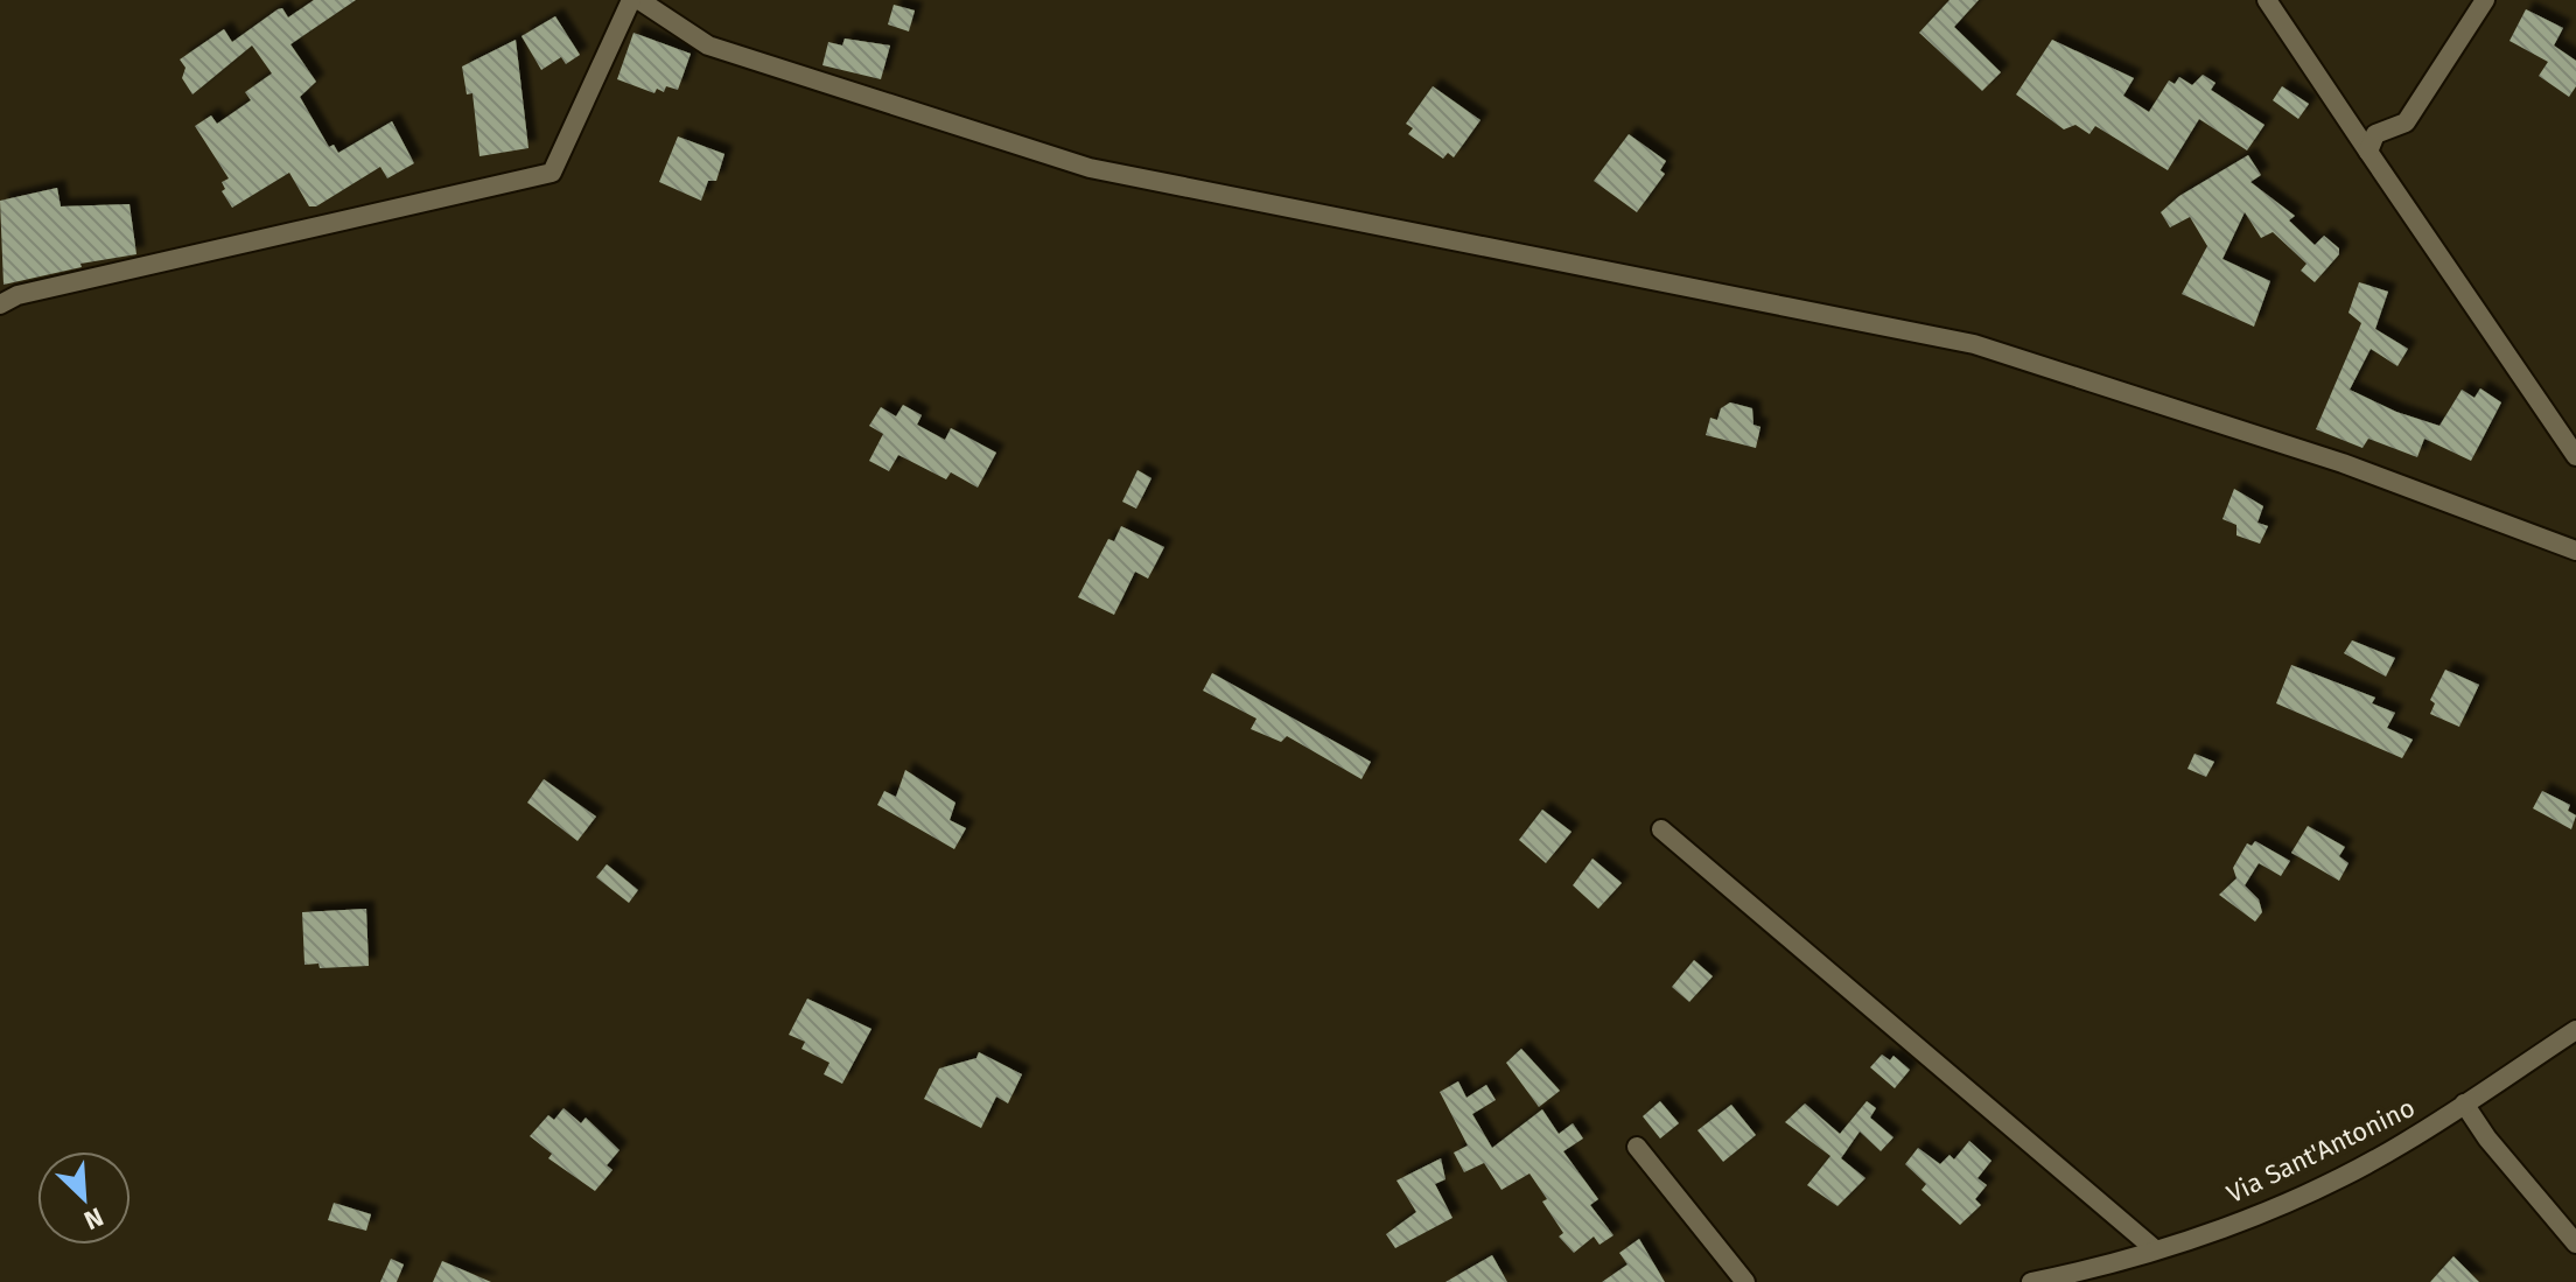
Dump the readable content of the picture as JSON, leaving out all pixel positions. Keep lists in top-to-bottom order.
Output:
{
  "streets": {
    "street": ["Via Sant'Antonino"]
  },
  "north": "bottom right"
}
